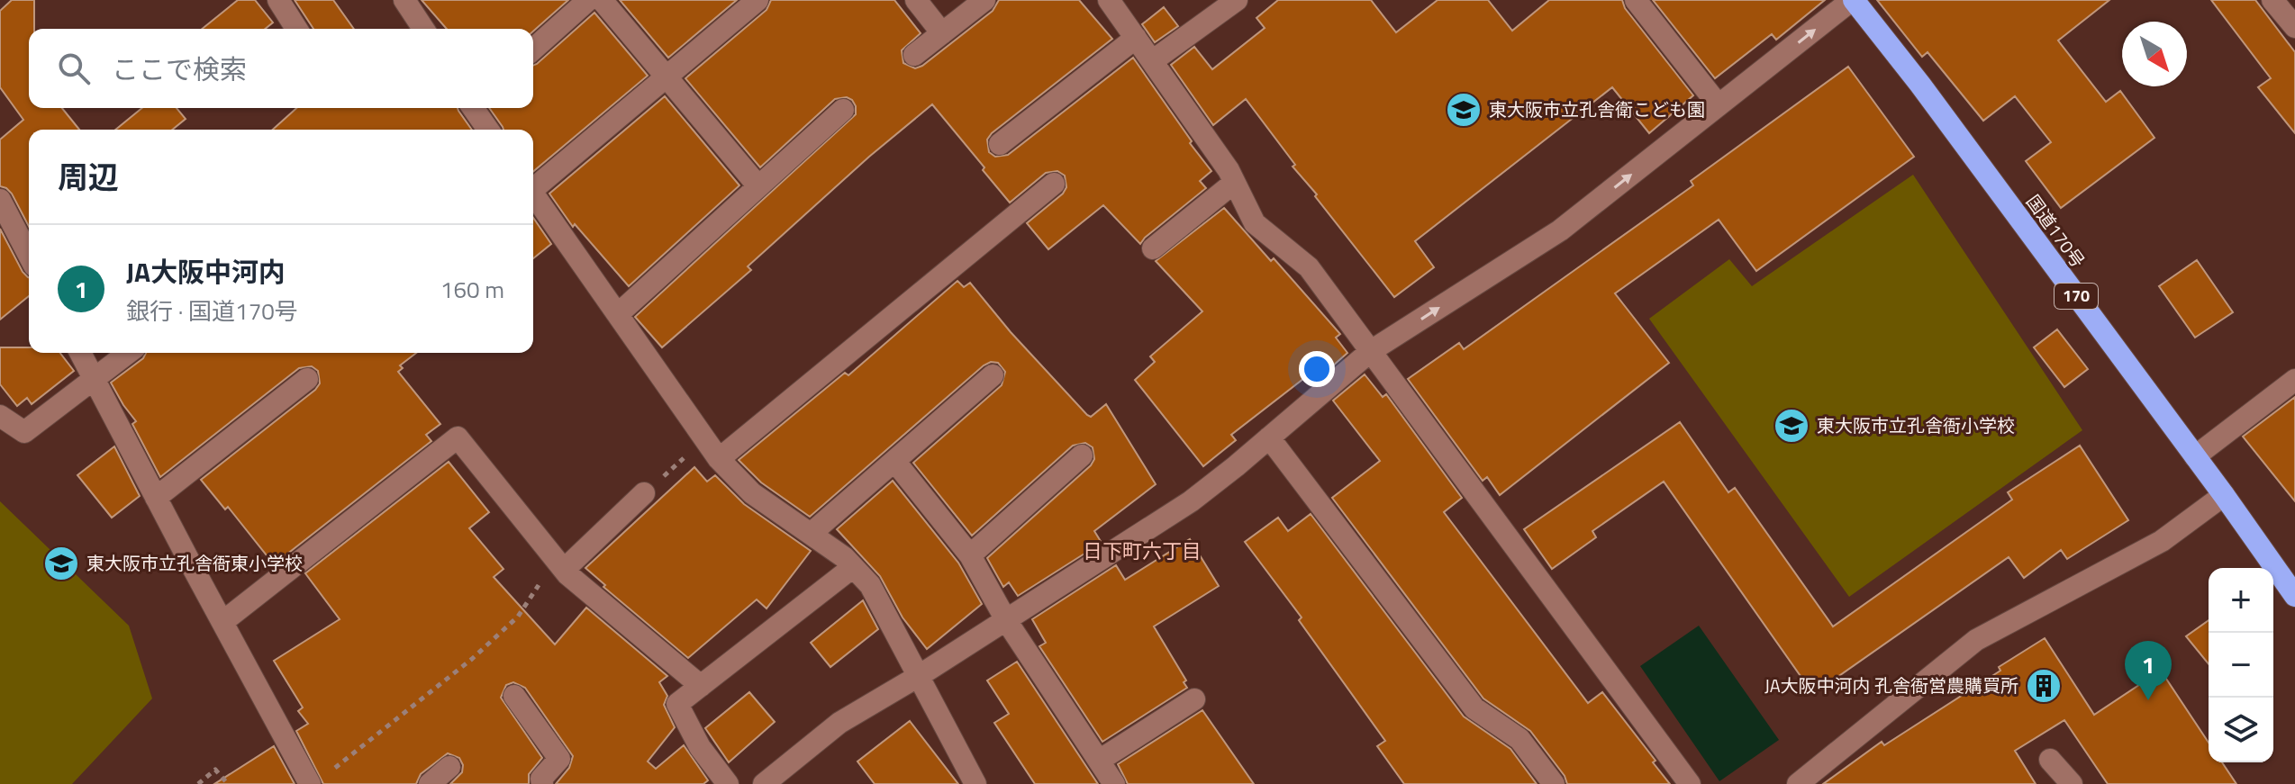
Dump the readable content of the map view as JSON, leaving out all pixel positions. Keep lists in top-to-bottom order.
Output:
{
  "streets": {
    "highway": ["国道170号", "170"]
  },
  "districts": ["日下町六丁目"],
  "places": {
    "school or university": ["東大阪市立孔舎衛こども園", "東大阪市立孔舎衙小学校", "東大阪市立孔舎衙東小学校"],
    "building": ["JA大阪中河内 孔舎衙営農購買所"]
  },
  "north": "bottom right",
  "page": {
    "search": "ここで検索",
    "heading": "周辺",
    "list": [
      {
        "mark": "1",
        "name": "JA大阪中河内",
        "note": "銀行 · 国道170号",
        "value": "160 m"
      }
    ],
    "map_buttons": ["+", "−"],
    "pins": "1"
  }
}
